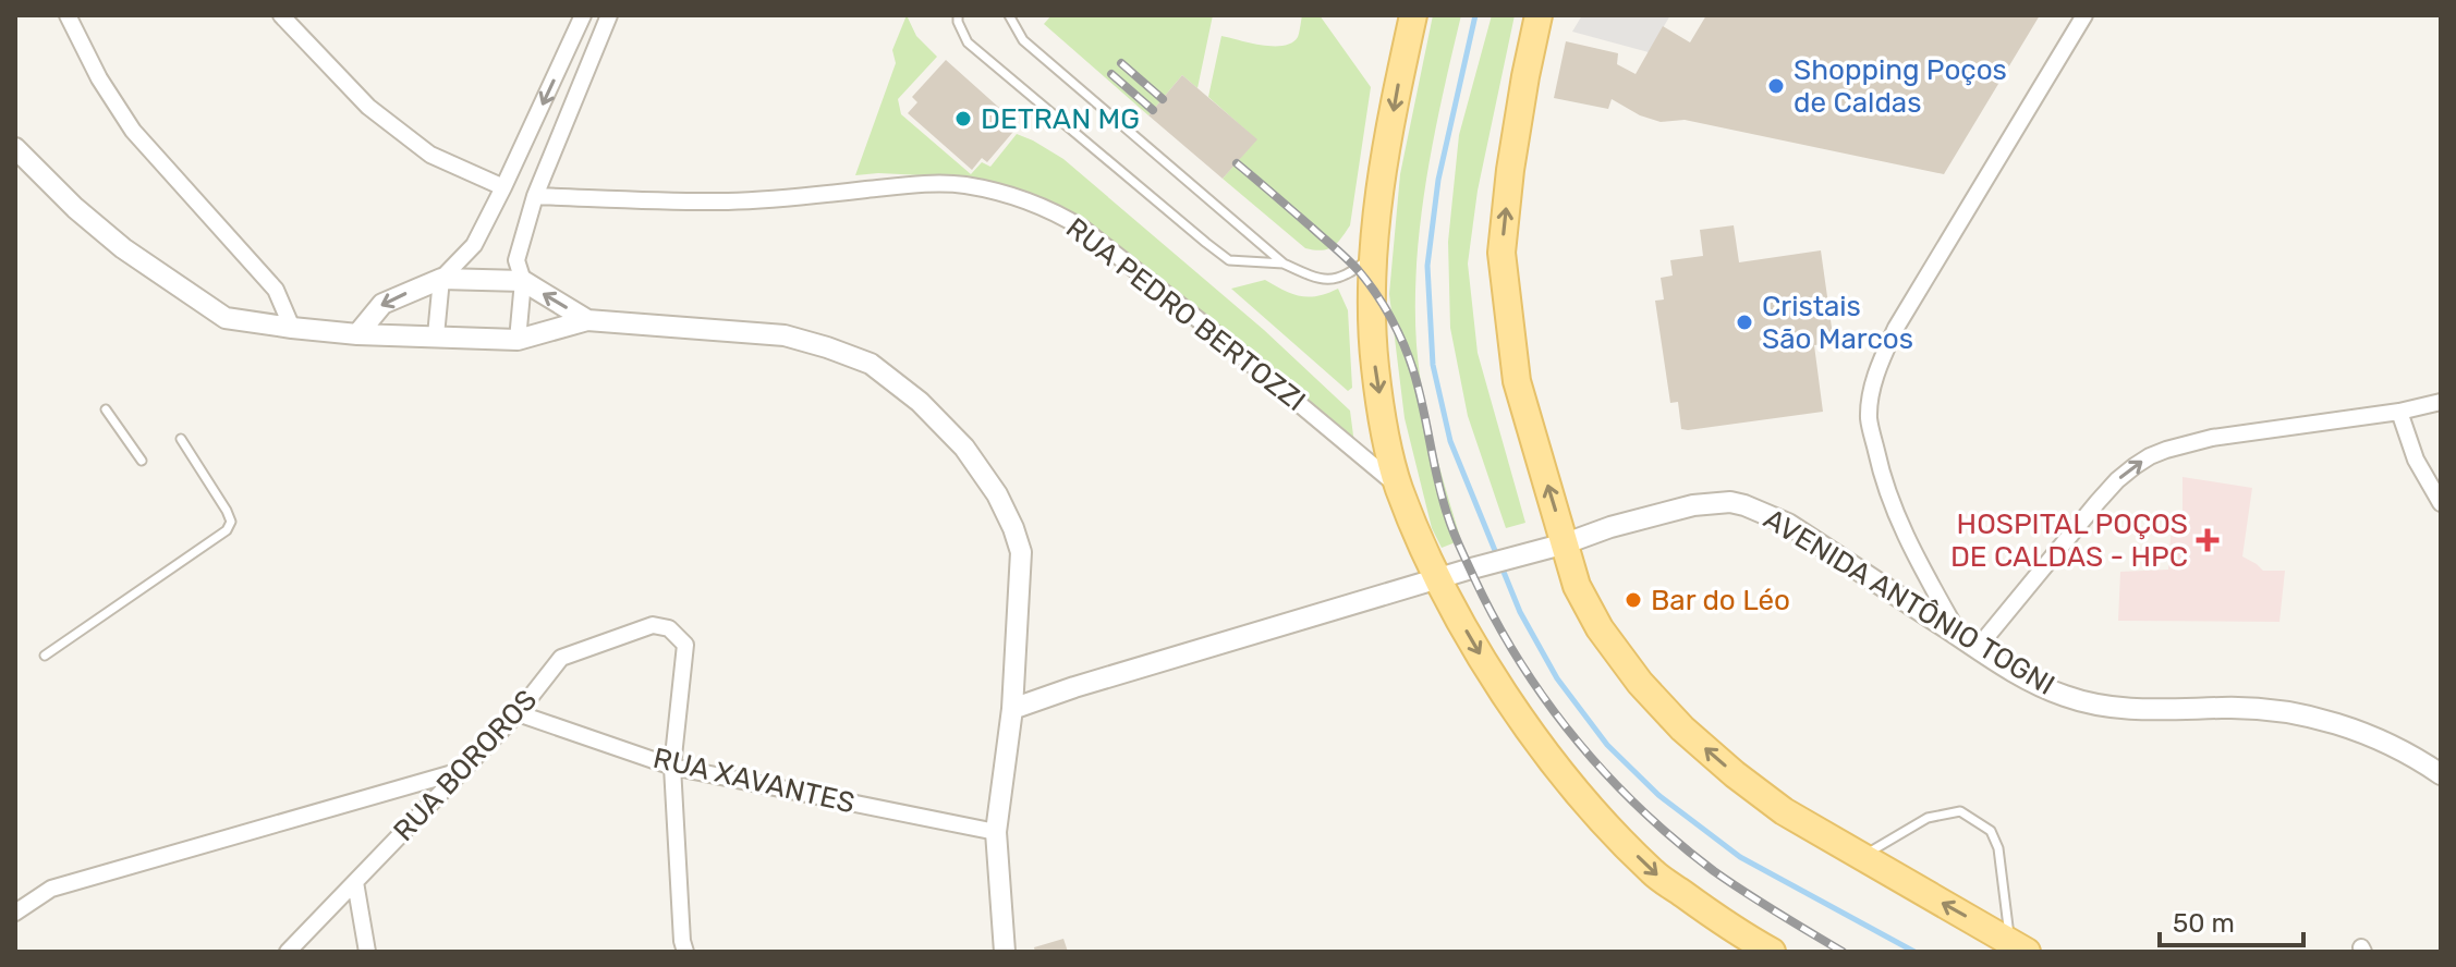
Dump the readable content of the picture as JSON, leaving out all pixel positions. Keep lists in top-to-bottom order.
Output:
{
  "streets": {
    "street": [
      "RUA PEDRO BERTOZZI",
      "AVENIDA ANTÔNIO TOGNI",
      "RUA BOROROS",
      "RUA XAVANTES"
    ]
  },
  "crossings": [
    ["RUA BOROROS", "RUA XAVANTES"]
  ],
  "places": {
    "other": [
      "Shopping Poços de Caldas",
      "DETRAN MG",
      "Cristais São Marcos",
      "Bar do Léo"
    ],
    "health": ["HOSPITAL POÇOS DE CALDAS - HPC"]
  },
  "scale_bar": "50 m"
}
